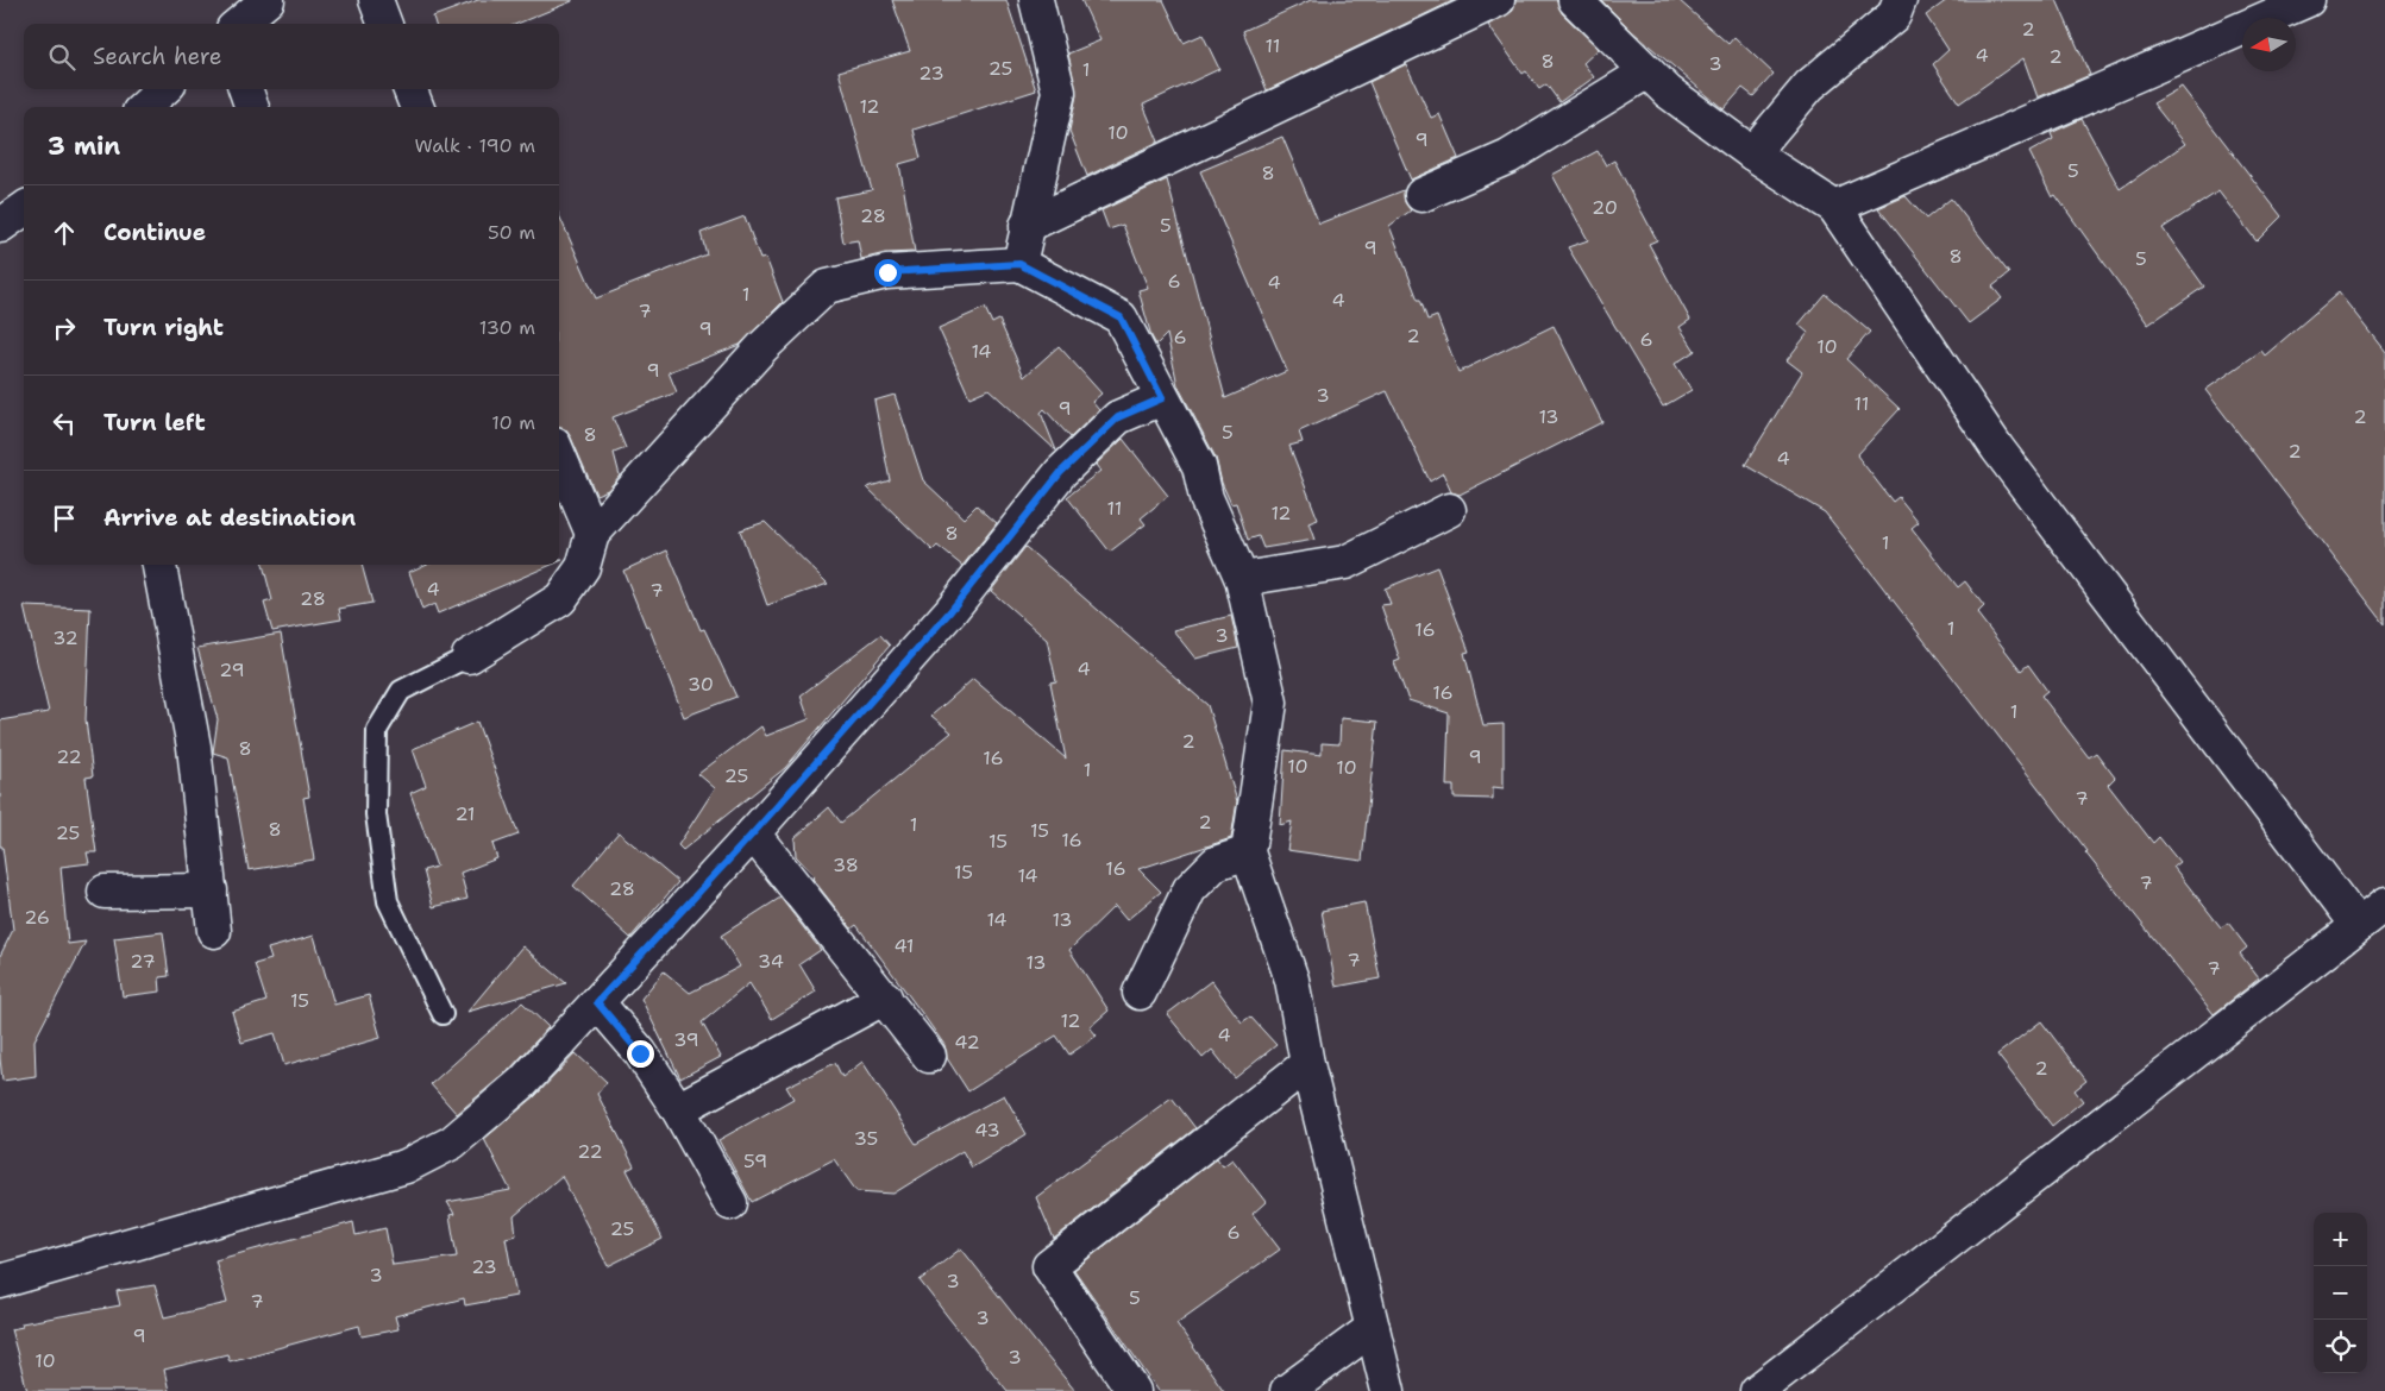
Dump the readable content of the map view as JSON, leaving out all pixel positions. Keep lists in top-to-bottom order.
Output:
{
  "house_numbers": [
    "2",
    "11",
    "4",
    "2",
    "8",
    "3",
    "25",
    "1",
    "23",
    "12",
    "10",
    "9",
    "5",
    "8",
    "20",
    "28",
    "5",
    "9",
    "8",
    "5",
    "6",
    "4",
    "1",
    "4",
    "7",
    "9",
    "2",
    "6",
    "6",
    "10",
    "14",
    "9",
    "3",
    "11",
    "9",
    "13",
    "2",
    "5",
    "8",
    "2",
    "4",
    "11",
    "12",
    "8",
    "1",
    "4",
    "7",
    "28",
    "1",
    "16",
    "3",
    "32",
    "4",
    "29",
    "30",
    "16",
    "1",
    "2",
    "8",
    "22",
    "9",
    "16",
    "10",
    "10",
    "1",
    "25",
    "7",
    "21",
    "2",
    "1",
    "8",
    "15",
    "25",
    "16",
    "15",
    "38",
    "16",
    "15",
    "14",
    "7",
    "28",
    "26",
    "14",
    "13",
    "41",
    "7",
    "27",
    "34",
    "13",
    "7",
    "15",
    "12",
    "4",
    "39",
    "42",
    "2",
    "43",
    "35",
    "22",
    "59",
    "25",
    "6",
    "23",
    "3",
    "3",
    "5",
    "7",
    "3",
    "9",
    "3",
    "10"
  ],
  "north": "left",
  "page": {
    "search": "Search here",
    "heading": ["3 min", "Walk · 190 m"],
    "list": [
      ["Continue", "50 m"],
      ["Turn right", "130 m"],
      ["Turn left", "10 m"],
      "Arrive at destination"
    ],
    "map_buttons": ["+", "−"]
  }
}
